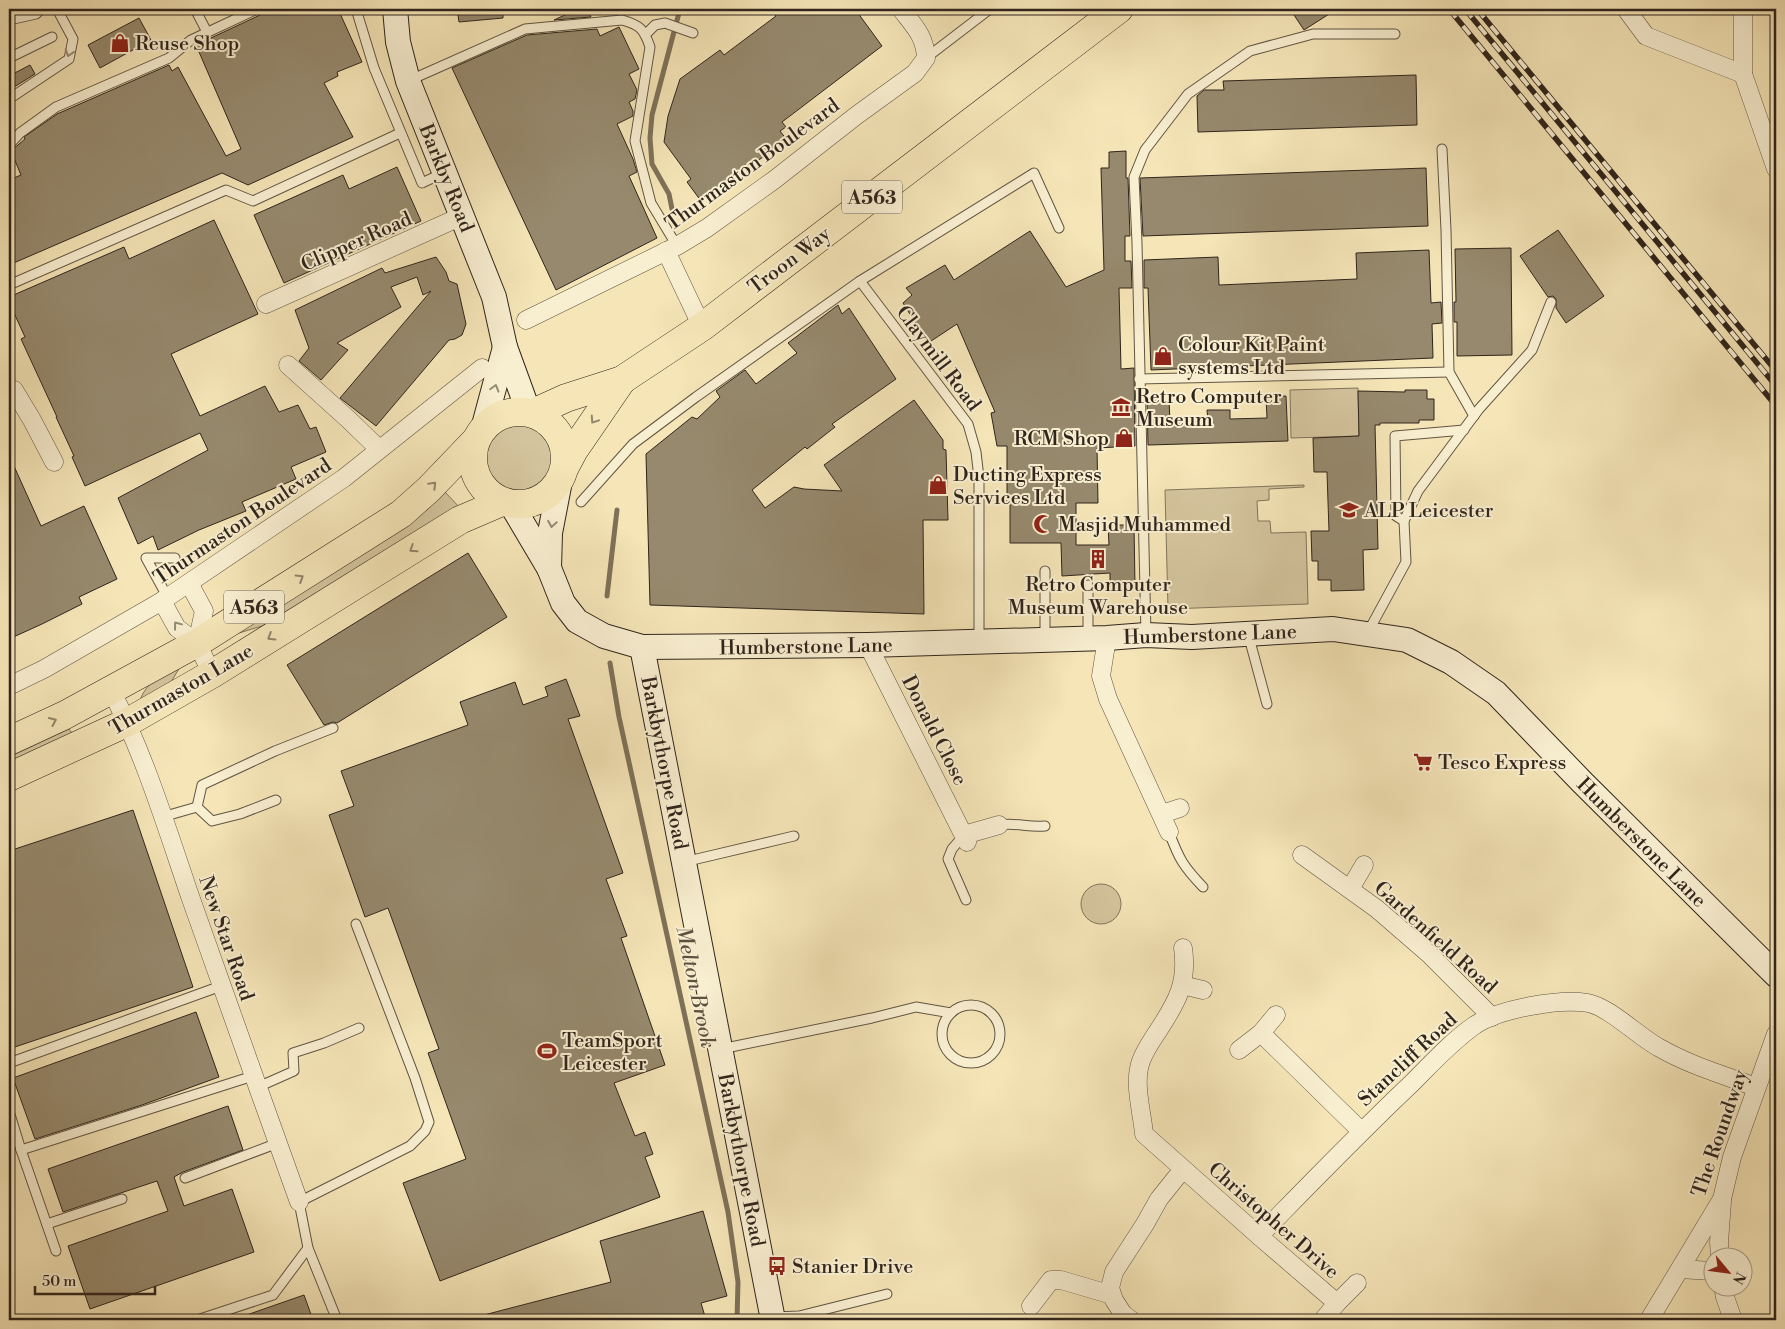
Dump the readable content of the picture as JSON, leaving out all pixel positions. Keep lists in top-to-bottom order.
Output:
{
  "streets": {
    "highway": ["A563", "Troon Way", "Thurmaston Lane"],
    "street": [
      "Thurmaston Boulevard",
      "Barkby Road",
      "Clipper Road",
      "Humberstone Lane",
      "Donald Close",
      "Barkbythorpe Road",
      "Gardenfield Road",
      "New Star Road",
      "Stancliff Road",
      "The Roundway",
      "Christopher Drive"
    ],
    "lane": ["Claymill Road"]
  },
  "crossings": [
    ["Barkby Road", "Clipper Road"],
    ["Barkby Road", "Troon Way"],
    ["Barkby Road", "Humberstone Lane"],
    ["Barkby Road", "Thurmaston Lane"],
    ["Troon Way", "Humberstone Lane"],
    ["Troon Way", "Thurmaston Lane"],
    ["Claymill Road", "Humberstone Lane"],
    ["Humberstone Lane", "Thurmaston Lane"],
    ["Humberstone Lane", "Donald Close"],
    ["Humberstone Lane", "Barkbythorpe Road"],
    ["Thurmaston Lane", "New Star Road"],
    ["Gardenfield Road", "Stancliff Road"],
    ["Stancliff Road", "The Roundway"],
    ["Stancliff Road", "Christopher Drive"]
  ],
  "water": ["Melton Brook"],
  "places": {
    "shop": [
      "Reuse Shop",
      "Colour Kit Paint systems Ltd",
      "RCM Shop",
      "Ducting Express Services Ltd"
    ],
    "museum": ["Retro Computer Museum"],
    "school or university": ["ALP Leicester"],
    "mosque": ["Masjid Muhammed"],
    "building": ["Retro Computer Museum Warehouse"],
    "supermarket": ["Tesco Express"],
    "sports": ["TeamSport Leicester"],
    "bus stop": ["Stanier Drive"]
  },
  "scale_bar": "50 m",
  "north": "bottom right"
}
